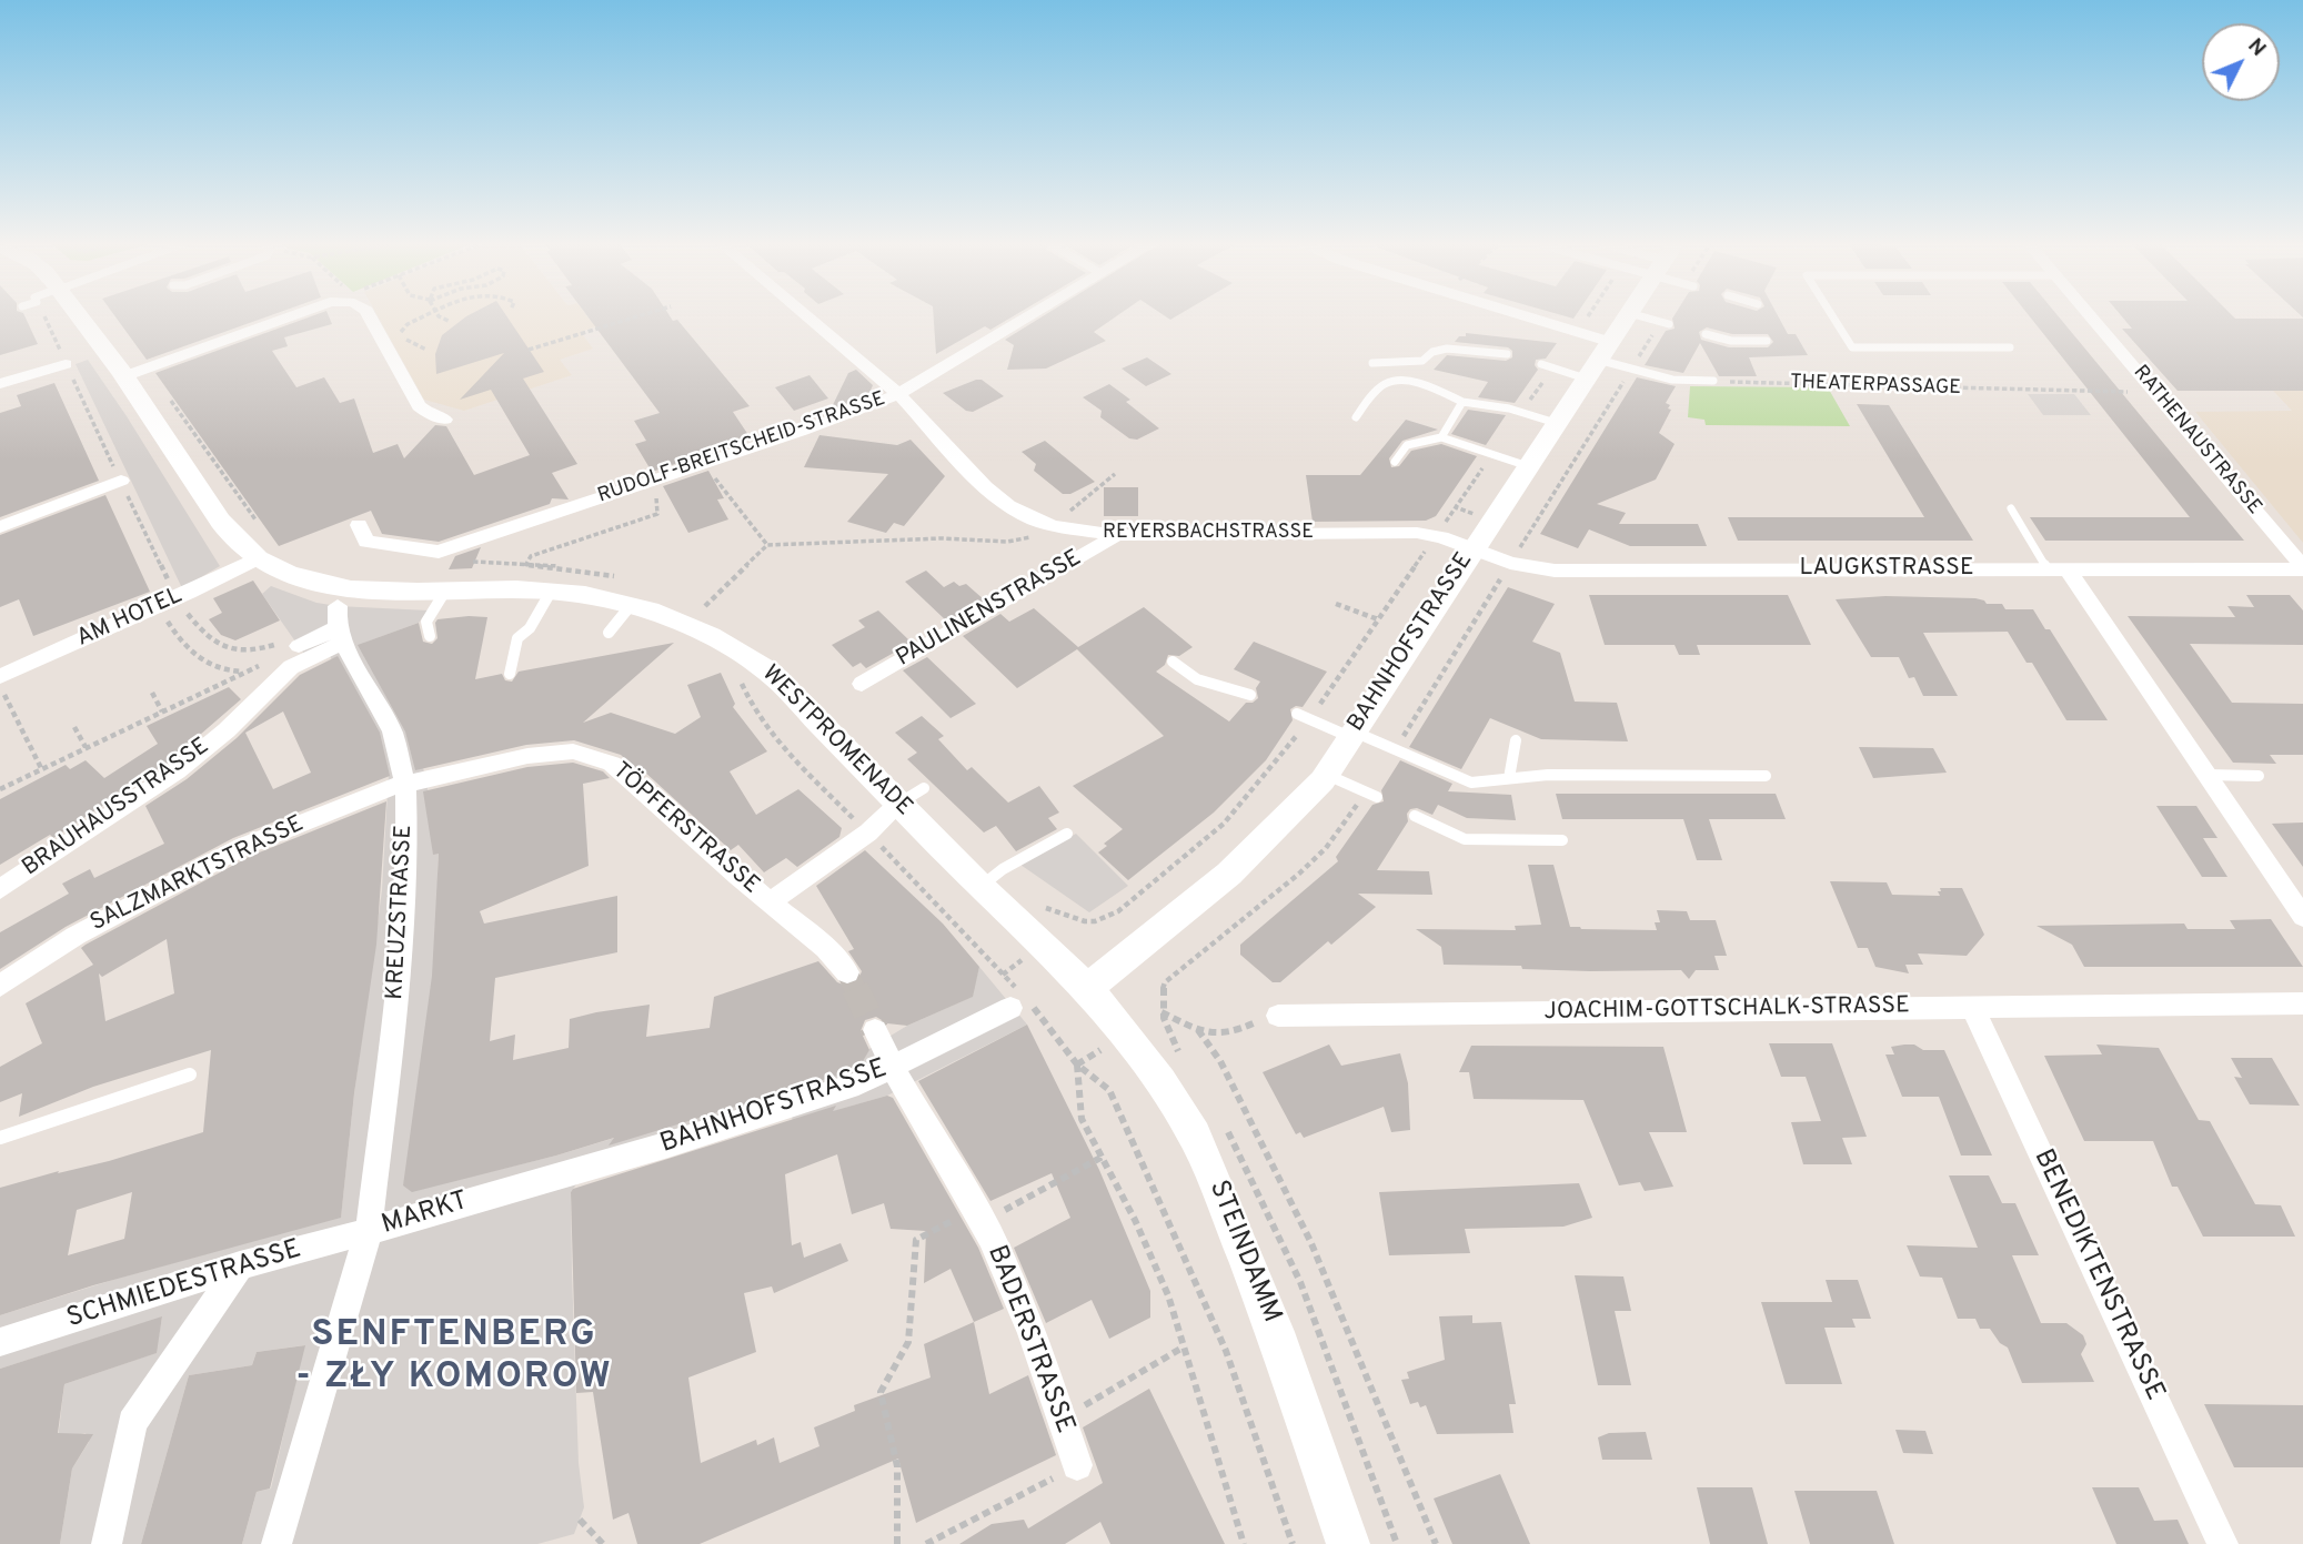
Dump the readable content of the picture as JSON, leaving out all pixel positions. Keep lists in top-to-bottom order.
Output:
{
  "streets": {
    "main road": ["BAHNHOFSTRASSE", "WESTPROMENADE", "STEINDAMM"],
    "street": [
      "RATHENAUSTRASSE",
      "RUDOLF-BREITSCHEID-STRASSE",
      "REYERSBACHSTRASSE",
      "LAUGKSTRASSE",
      "PAULINENSTRASSE",
      "AM HOTEL",
      "BRAUHAUSSTRASSE",
      "TÖPFERSTRASSE",
      "SALZMARKTSTRASSE",
      "KREUZSTRASSE",
      "JOACHIM-GOTTSCHALK-STRASSE",
      "MARKT",
      "BENEDIKTENSTRASSE",
      "SCHMIEDESTRASSE",
      "BADERSTRASSE"
    ],
    "path": ["THEATERPASSAGE"]
  },
  "crossings": [
    ["THEATERPASSAGE", "RATHENAUSTRASSE"],
    ["RATHENAUSTRASSE", "LAUGKSTRASSE"],
    ["RUDOLF-BREITSCHEID-STRASSE", "REYERSBACHSTRASSE"],
    ["REYERSBACHSTRASSE", "LAUGKSTRASSE"],
    ["REYERSBACHSTRASSE", "PAULINENSTRASSE"],
    ["REYERSBACHSTRASSE", "BAHNHOFSTRASSE"],
    ["LAUGKSTRASSE", "BAHNHOFSTRASSE"],
    ["AM HOTEL", "WESTPROMENADE"],
    ["BAHNHOFSTRASSE", "WESTPROMENADE"],
    ["BAHNHOFSTRASSE", "MARKT"],
    ["BAHNHOFSTRASSE", "STEINDAMM"],
    ["BAHNHOFSTRASSE", "BADERSTRASSE"],
    ["WESTPROMENADE", "STEINDAMM"],
    ["BRAUHAUSSTRASSE", "KREUZSTRASSE"],
    ["TÖPFERSTRASSE", "SALZMARKTSTRASSE"],
    ["TÖPFERSTRASSE", "KREUZSTRASSE"],
    ["SALZMARKTSTRASSE", "KREUZSTRASSE"],
    ["KREUZSTRASSE", "MARKT"],
    ["KREUZSTRASSE", "SCHMIEDESTRASSE"],
    ["JOACHIM-GOTTSCHALK-STRASSE", "BENEDIKTENSTRASSE"],
    ["MARKT", "SCHMIEDESTRASSE"]
  ],
  "districts": ["SENFTENBERG - ZŁY KOMOROW"],
  "north": "top right"
}
